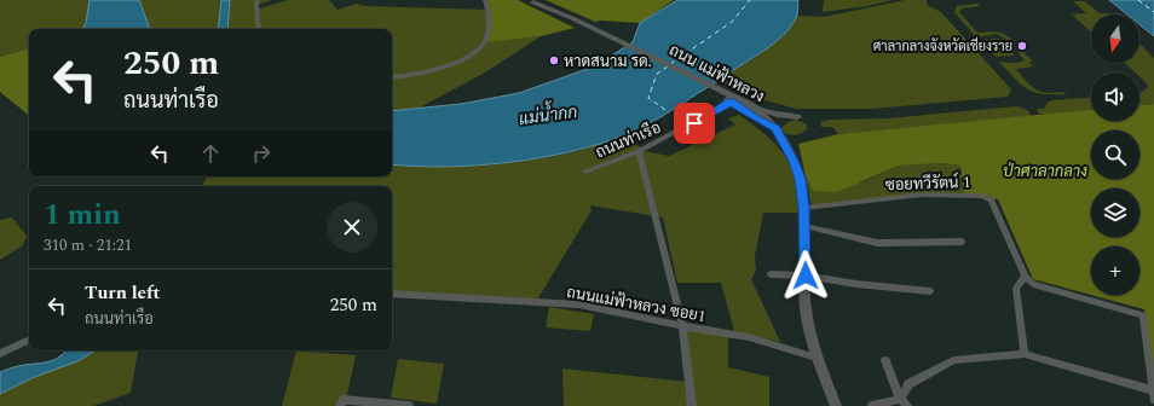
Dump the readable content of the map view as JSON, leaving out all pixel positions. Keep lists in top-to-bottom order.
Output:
{
  "streets": {
    "street": [
      "ถนน แม่ฟ้าหลวง",
      "ถนนท่าเรือ",
      "ซอยทวีรัตน์ 1",
      "ถนนแม่ฟ้าหลวง ซอย1"
    ]
  },
  "crossings": [
    ["ถนน แม่ฟ้าหลวง", "ถนนท่าเรือ"],
    ["ถนน แม่ฟ้าหลวง", "ซอยทวีรัตน์ 1"],
    ["ถนน แม่ฟ้าหลวง", "ถนนแม่ฟ้าหลวง ซอย1"]
  ],
  "water": ["แม่น้ำกก"],
  "parks": ["ป่าศาลากลาง"],
  "places": ["ศาลากลางจังหวัดเชียงราย", "หาดสนาม รด."],
  "north": "bottom",
  "page": {
    "map_buttons": "+",
    "turn": ["250 m", "ถนนท่าเรือ"],
    "heading": ["1 min", "310 m · 21:21"],
    "list": [
      {
        "name": "Turn left",
        "note": "ถนนท่าเรือ",
        "value": "250 m"
      }
    ]
  }
}
